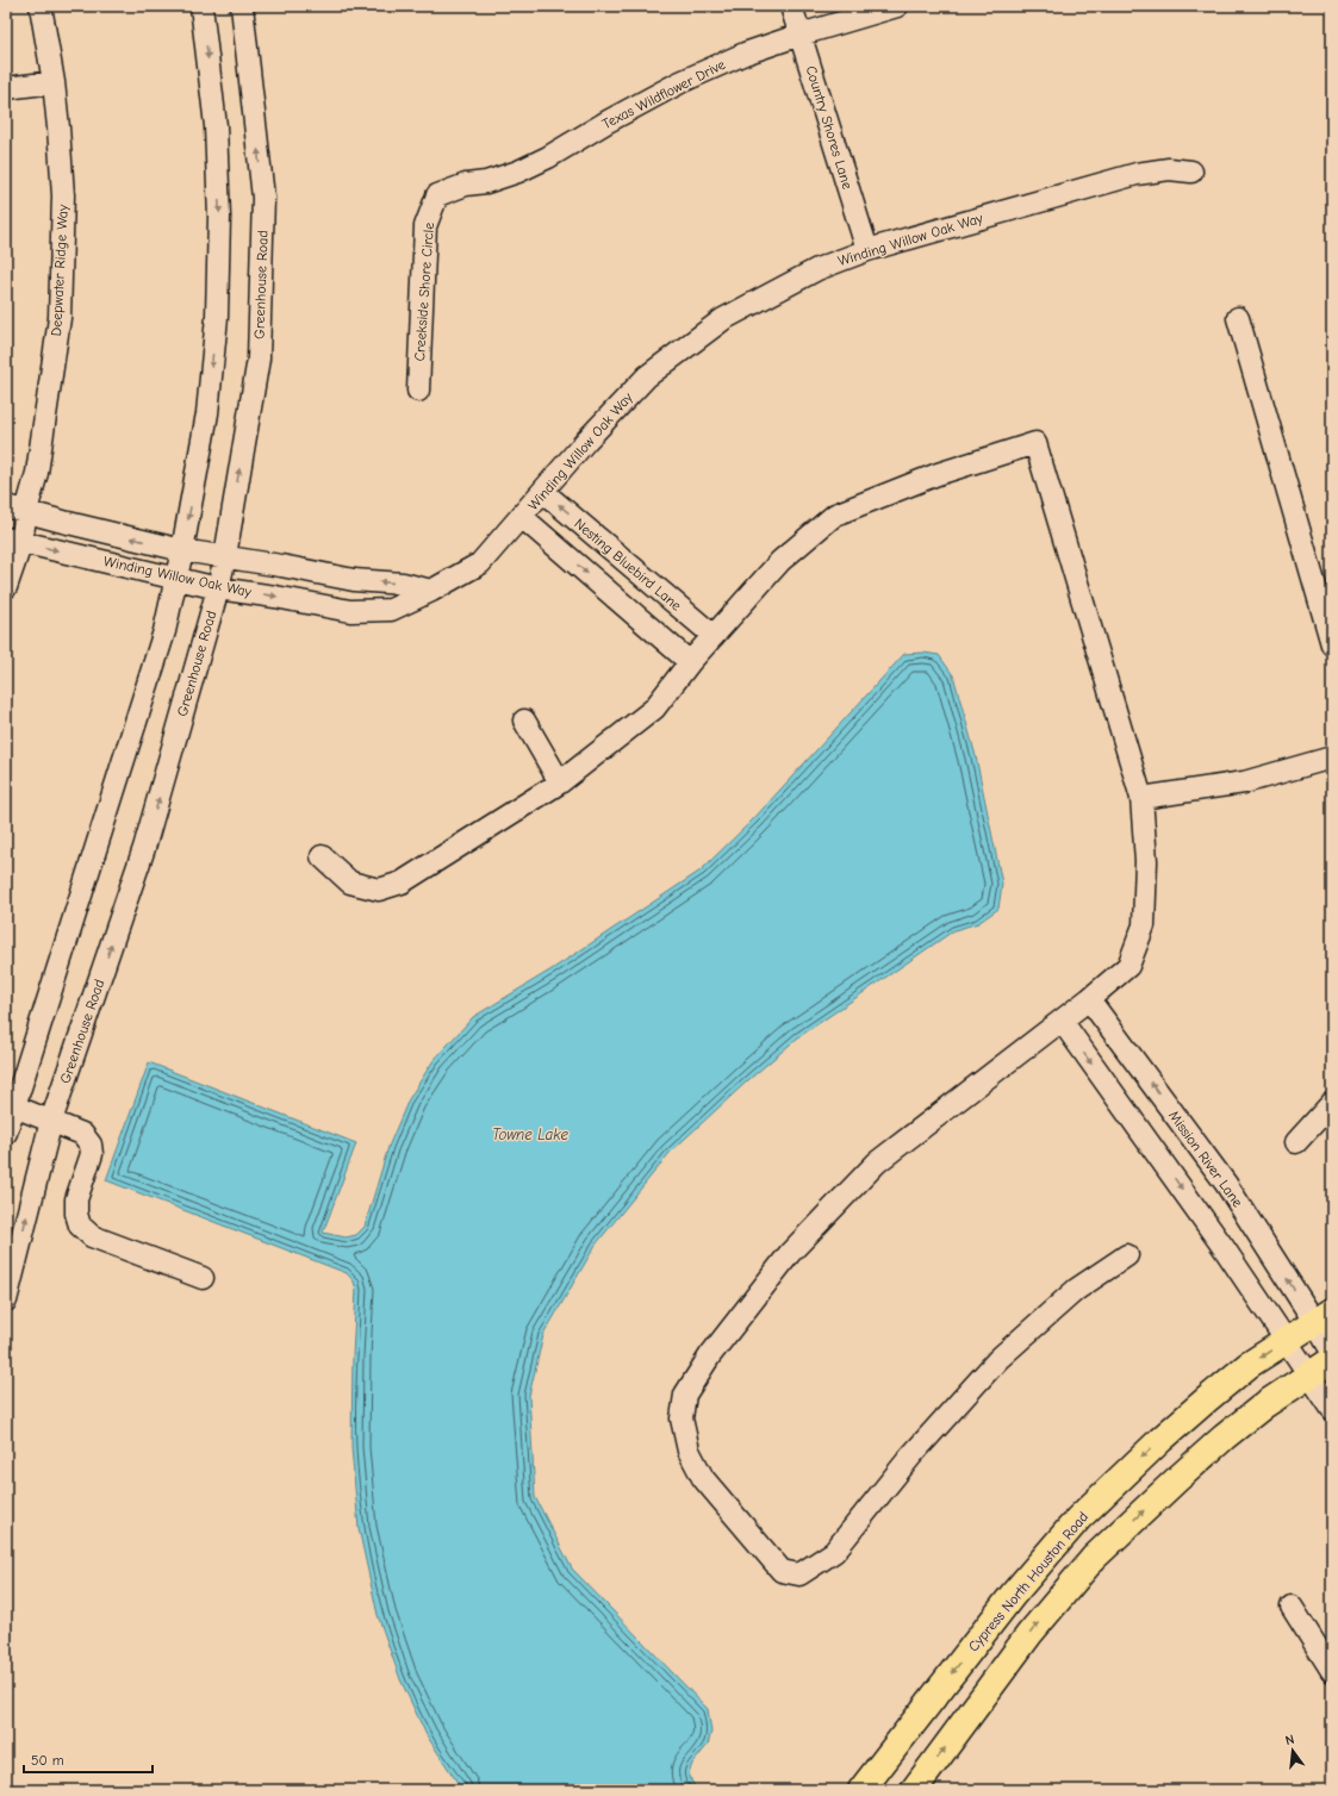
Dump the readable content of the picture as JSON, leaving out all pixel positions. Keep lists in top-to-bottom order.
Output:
{
  "streets": {
    "main road": ["Cypress North Houston Road"],
    "street": [
      "Texas Wildflower Drive",
      "Country Shores Lane",
      "Winding Willow Oak Way",
      "Deepwater Ridge Way",
      "Greenhouse Road",
      "Creekside Shore Circle",
      "Nesting Bluebird Lane",
      "Mission River Lane"
    ]
  },
  "crossings": [
    ["Texas Wildflower Drive", "Country Shores Lane"],
    ["Texas Wildflower Drive", "Creekside Shore Circle"],
    ["Country Shores Lane", "Winding Willow Oak Way"],
    ["Winding Willow Oak Way", "Deepwater Ridge Way"],
    ["Winding Willow Oak Way", "Greenhouse Road"],
    ["Winding Willow Oak Way", "Nesting Bluebird Lane"],
    ["Mission River Lane", "Cypress North Houston Road"]
  ],
  "water": ["Towne Lake"],
  "scale_bar": "50 m",
  "north": "top"
}
